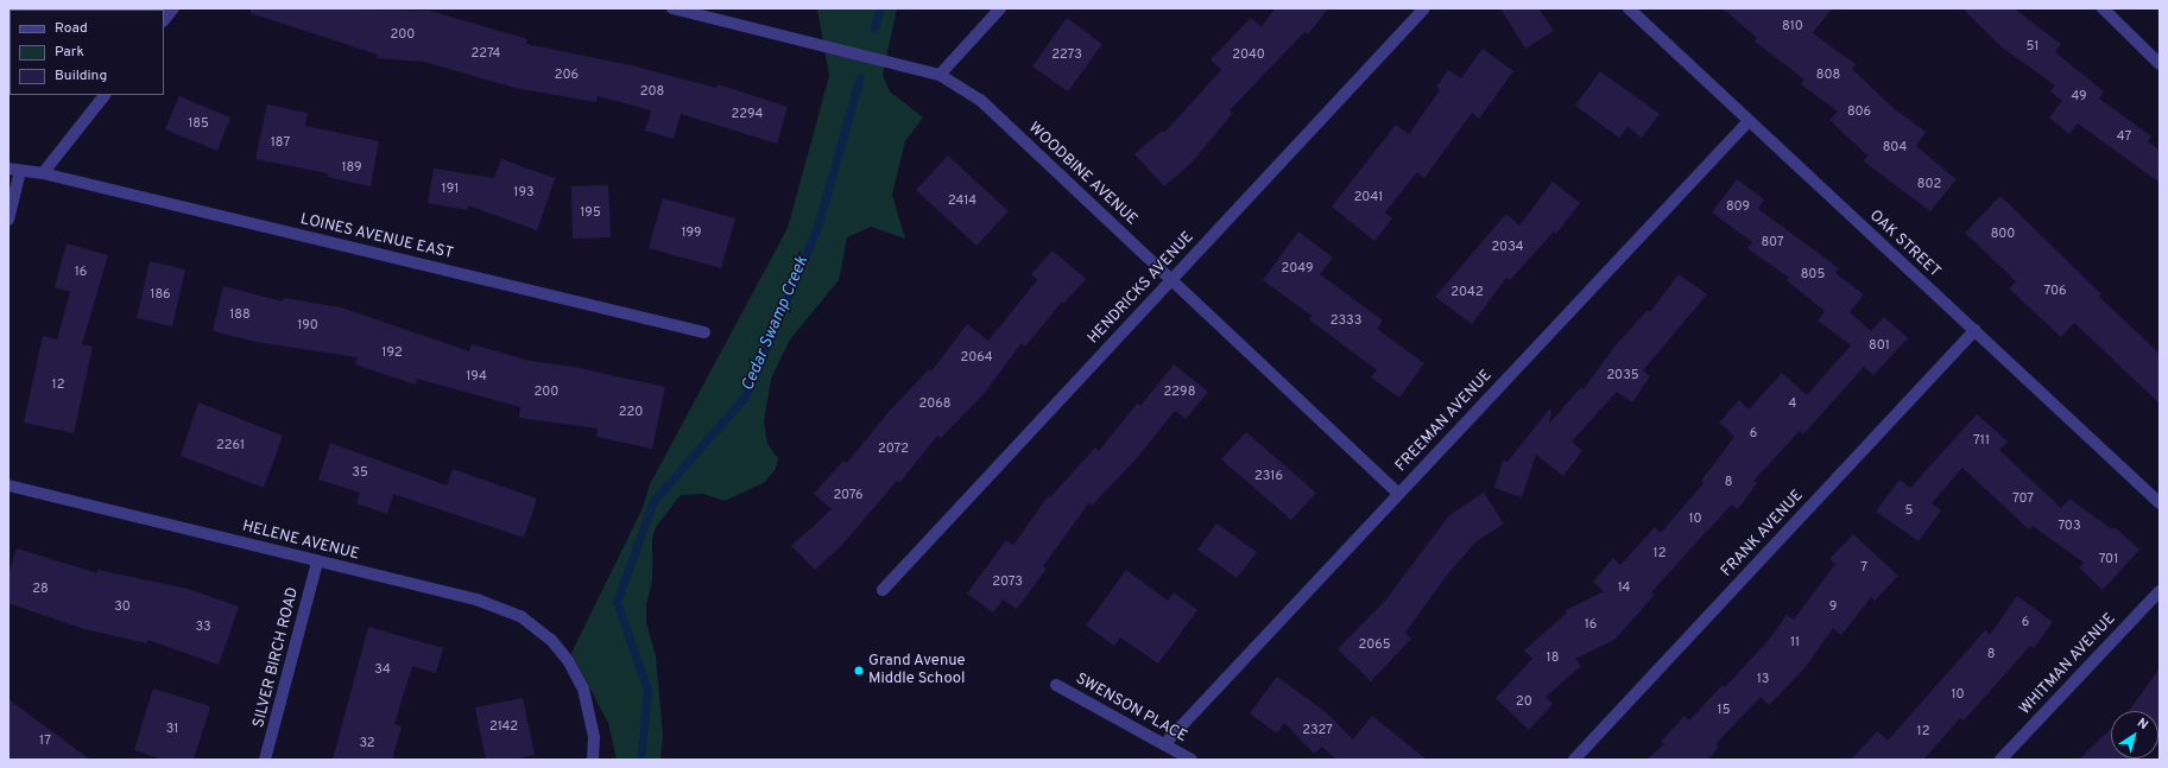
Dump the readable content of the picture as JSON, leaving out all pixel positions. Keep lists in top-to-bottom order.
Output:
{
  "streets": {
    "street": [
      "WOODBINE AVENUE",
      "LOINES AVENUE EAST",
      "OAK STREET",
      "HENDRICKS AVENUE",
      "FREEMAN AVENUE",
      "FRANK AVENUE",
      "HELENE AVENUE",
      "SILVER BIRCH ROAD",
      "WHITMAN AVENUE",
      "SWENSON PLACE"
    ]
  },
  "crossings": [
    ["WOODBINE AVENUE", "HENDRICKS AVENUE"],
    ["WOODBINE AVENUE", "FREEMAN AVENUE"],
    ["OAK STREET", "FREEMAN AVENUE"],
    ["OAK STREET", "FRANK AVENUE"],
    ["FREEMAN AVENUE", "SWENSON PLACE"],
    ["HELENE AVENUE", "SILVER BIRCH ROAD"]
  ],
  "water": ["Cedar Swamp Creek"],
  "places": ["Grand Avenue Middle School"],
  "house_numbers": [
    "810",
    "200",
    "51",
    "2274",
    "2273",
    "2040",
    "206",
    "808",
    "208",
    "49",
    "806",
    "2294",
    "185",
    "47",
    "187",
    "804",
    "189",
    "802",
    "191",
    "193",
    "2041",
    "2414",
    "809",
    "195",
    "199",
    "800",
    "807",
    "2034",
    "2049",
    "16",
    "805",
    "706",
    "2042",
    "186",
    "188",
    "2333",
    "190",
    "801",
    "192",
    "2064",
    "2035",
    "194",
    "12",
    "200",
    "2298",
    "2068",
    "4",
    "220",
    "6",
    "711",
    "2261",
    "2072",
    "35",
    "2316",
    "8",
    "2076",
    "707",
    "5",
    "10",
    "703",
    "12",
    "701",
    "7",
    "2073",
    "14",
    "28",
    "30",
    "9",
    "6",
    "16",
    "33",
    "11",
    "2065",
    "8",
    "18",
    "34",
    "13",
    "10",
    "20",
    "15",
    "2142",
    "31",
    "2327",
    "12",
    "17",
    "32"
  ],
  "legend": ["Road", "Park", "Building"],
  "north": "top right"
}
